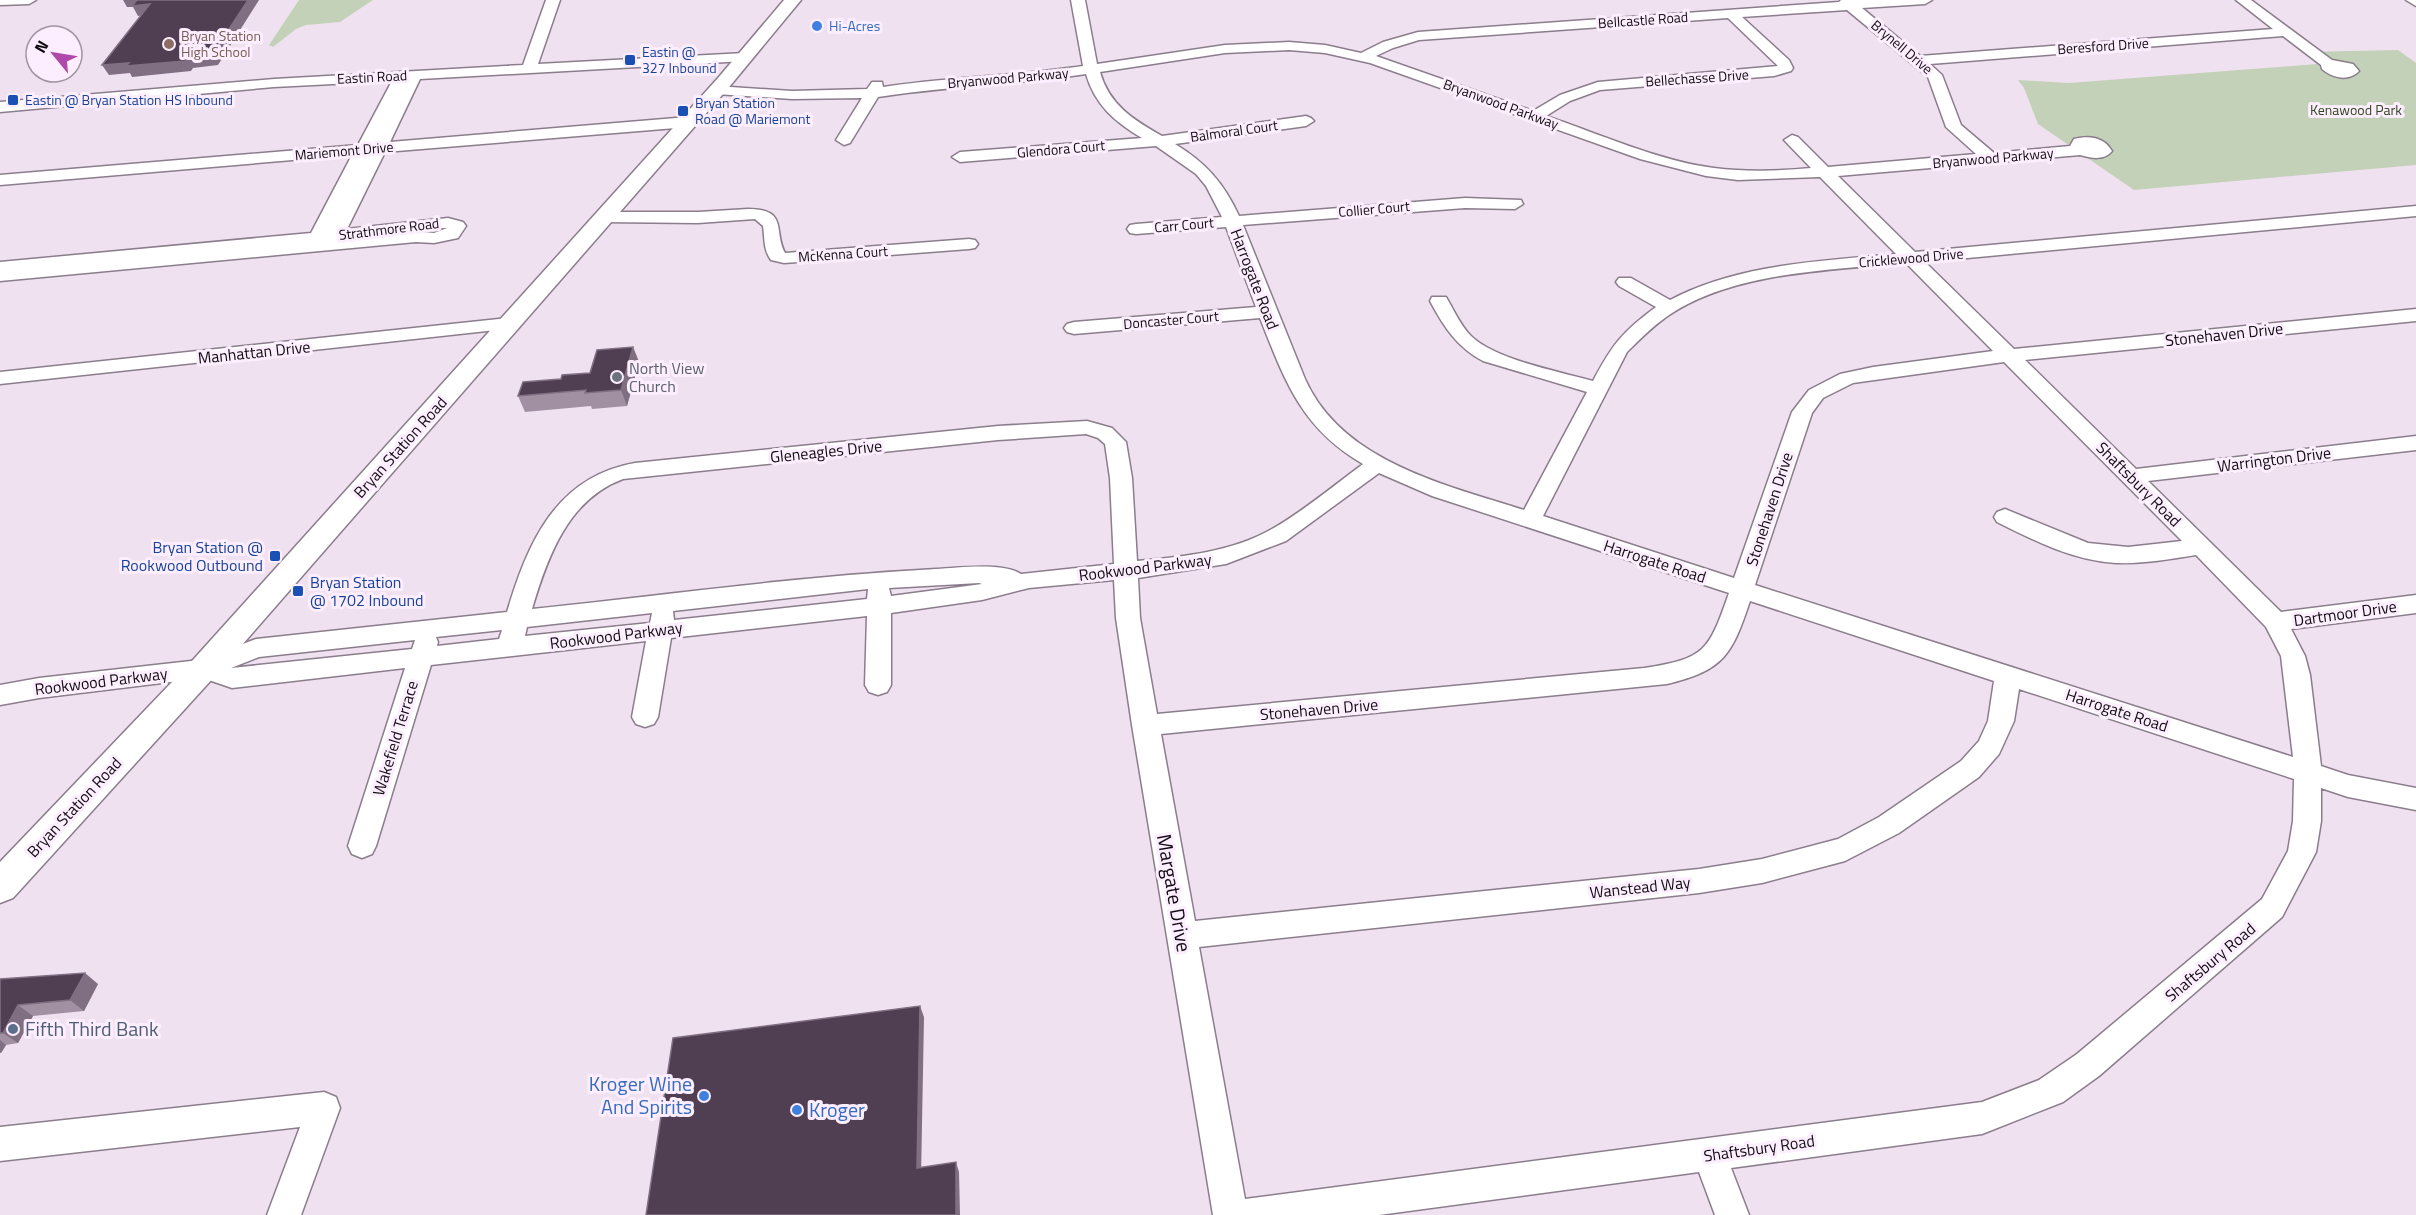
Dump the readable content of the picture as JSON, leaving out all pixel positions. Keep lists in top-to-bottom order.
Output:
{
  "streets": {
    "main road": ["Bryan Station Road"],
    "street": [
      "Bellcastle Road",
      "Beresford Drive",
      "Brynell Drive",
      "Eastin Road",
      "Bryanwood Parkway",
      "Bellechasse Drive",
      "Balmoral Court",
      "Glendora Court",
      "Mariemont Drive",
      "Collier Court",
      "Carr Court",
      "Strathmore Road",
      "McKenna Court",
      "Cricklewood Drive",
      "Harrogate Road",
      "Doncaster Court",
      "Stonehaven Drive",
      "Manhattan Drive",
      "Gleneagles Drive",
      "Warrington Drive",
      "Shaftsbury Road",
      "Rookwood Parkway",
      "Dartmoor Drive",
      "Wakefield Terrace",
      "Wanstead Way",
      "Margate Drive"
    ]
  },
  "crossings": [
    ["Bellcastle Road", "Brynell Drive"],
    ["Bellcastle Road", "Bryanwood Parkway"],
    ["Bellcastle Road", "Bellechasse Drive"],
    ["Beresford Drive", "Brynell Drive"],
    ["Brynell Drive", "Bryanwood Parkway"],
    ["Eastin Road", "Bryan Station Road"],
    ["Bryanwood Parkway", "Bellechasse Drive"],
    ["Bryanwood Parkway", "Harrogate Road"],
    ["Bryanwood Parkway", "Bryan Station Road"],
    ["Bryanwood Parkway", "Shaftsbury Road"],
    ["Balmoral Court", "Glendora Court"],
    ["Balmoral Court", "Harrogate Road"],
    ["Glendora Court", "Harrogate Road"],
    ["Mariemont Drive", "Bryan Station Road"],
    ["Collier Court", "Carr Court"],
    ["Collier Court", "Harrogate Road"],
    ["Carr Court", "Harrogate Road"],
    ["McKenna Court", "Bryan Station Road"],
    ["Cricklewood Drive", "Harrogate Road"],
    ["Cricklewood Drive", "Shaftsbury Road"],
    ["Harrogate Road", "Doncaster Court"],
    ["Harrogate Road", "Stonehaven Drive"],
    ["Harrogate Road", "Shaftsbury Road"],
    ["Harrogate Road", "Rookwood Parkway"],
    ["Harrogate Road", "Wanstead Way"],
    ["Stonehaven Drive", "Shaftsbury Road"],
    ["Stonehaven Drive", "Margate Drive"],
    ["Manhattan Drive", "Bryan Station Road"],
    ["Bryan Station Road", "Rookwood Parkway"],
    ["Gleneagles Drive", "Rookwood Parkway"],
    ["Gleneagles Drive", "Margate Drive"],
    ["Warrington Drive", "Shaftsbury Road"],
    ["Shaftsbury Road", "Dartmoor Drive"],
    ["Rookwood Parkway", "Wakefield Terrace"],
    ["Rookwood Parkway", "Margate Drive"],
    ["Wanstead Way", "Margate Drive"]
  ],
  "parks": ["Kenawood Park"],
  "places": {
    "other": [
      "Hi-Acres",
      "Bryan Station High School",
      "North View Church",
      "Fifth Third Bank",
      "Kroger Wine And Spirits",
      "Kroger"
    ],
    "transit": [
      "Eastin @ 327 Inbound",
      "Eastin @ Bryan Station HS Inbound",
      "Bryan Station Road @ Mariemont",
      "Bryan Station @ Rookwood Outbound",
      "Bryan Station @ 1702 Inbound"
    ]
  },
  "north": "top left"
}
